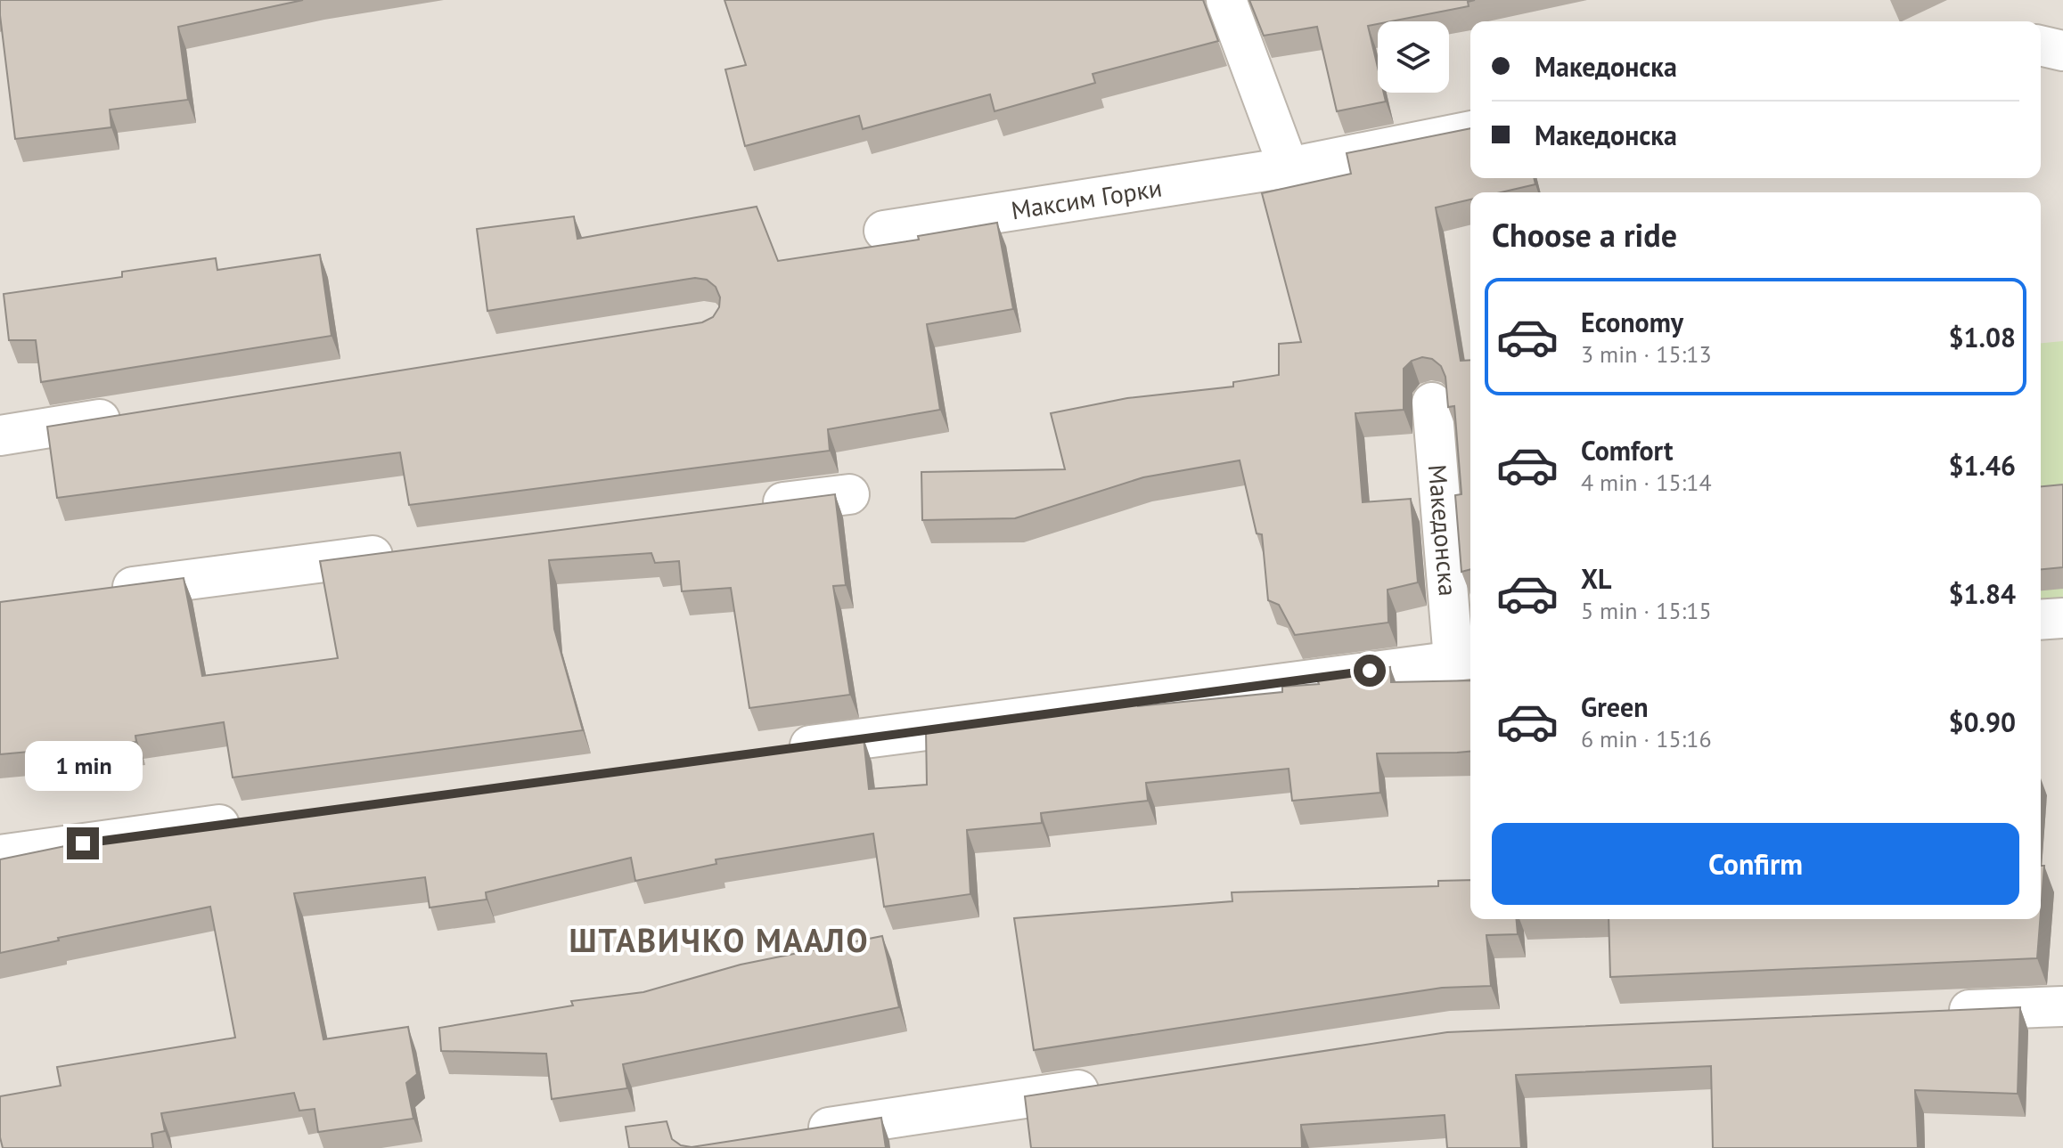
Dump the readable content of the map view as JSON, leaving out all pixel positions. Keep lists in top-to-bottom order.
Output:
{
  "streets": {
    "street": ["Максим Горки", "Македонска"]
  },
  "districts": ["ШТАВИЧКО МААЛО"],
  "page": {
    "banner": ["Македонска", "Македонска"],
    "heading": "Choose a ride",
    "list": [
      {
        "name": "Economy",
        "note": "3 min · 15:13",
        "value": "$1.08"
      },
      {
        "name": "Comfort",
        "note": "4 min · 15:14",
        "value": "$1.46"
      },
      {
        "name": "XL",
        "note": "5 min · 15:15",
        "value": "$1.84"
      },
      {
        "name": "Green",
        "note": "6 min · 15:16",
        "value": "$0.90"
      }
    ],
    "bubble": "1 min",
    "buttons": "Confirm"
  }
}
